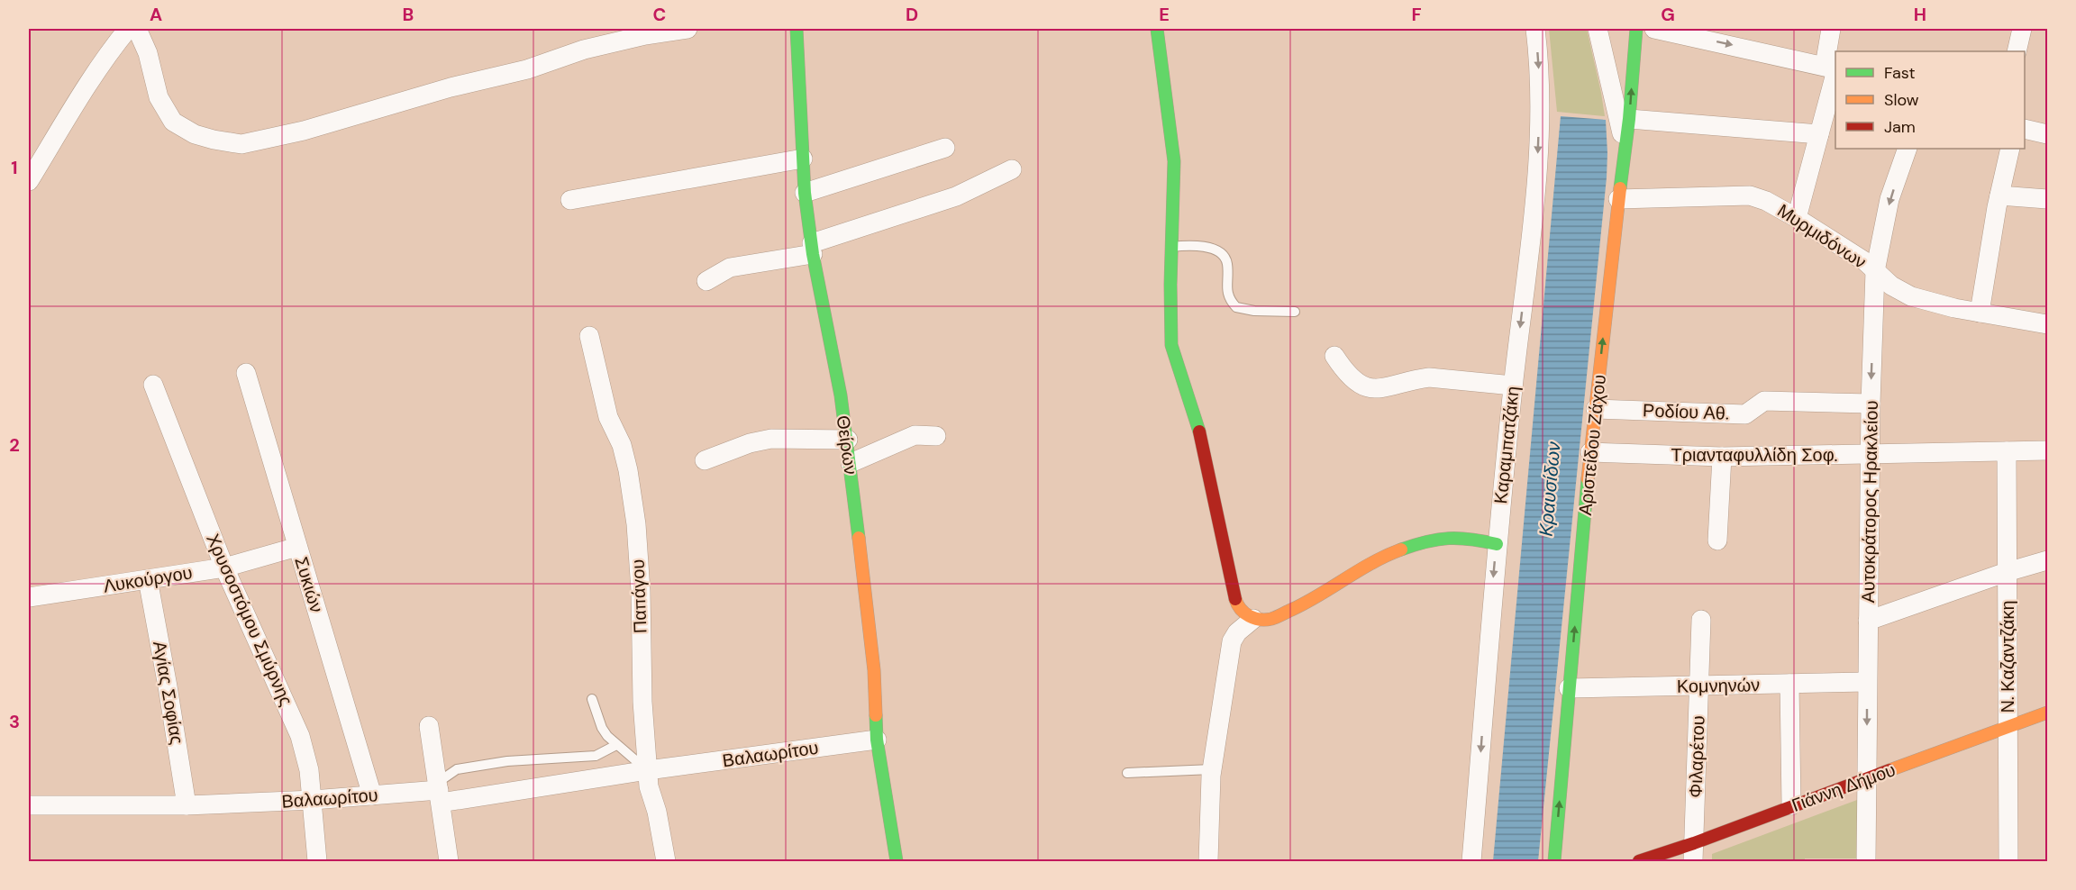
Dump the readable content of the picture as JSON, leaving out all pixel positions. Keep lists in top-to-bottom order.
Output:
{
  "streets": {
    "street": [
      "Μυρμιδόνων",
      "Ροδίου Αθ.",
      "Θείρων",
      "Καραμπατζάκη",
      "Αριστείδου Ζάχου",
      "Τριανταφυλλίδη Σοφ.",
      "Αυτοκράτορος Ηρακλείου",
      "Λυκούργου",
      "Συκιών",
      "Παπάγου",
      "Χρυσοστόμου Σμύρνης",
      "Ν. Καζαντζάκη",
      "Κομνηνών",
      "Αγίας Σοφίας",
      "Βαλαωρίτου",
      "Φιλαρέτου",
      "Γιάννη Δήμου"
    ]
  },
  "crossings": [
    ["Μυρμιδόνων", "Αριστείδου Ζάχου"],
    ["Μυρμιδόνων", "Αυτοκράτορος Ηρακλείου"],
    ["Ροδίου Αθ.", "Αριστείδου Ζάχου"],
    ["Ροδίου Αθ.", "Αυτοκράτορος Ηρακλείου"],
    ["Θείρων", "Βαλαωρίτου"],
    ["Αριστείδου Ζάχου", "Τριανταφυλλίδη Σοφ."],
    ["Αριστείδου Ζάχου", "Κομνηνών"],
    ["Τριανταφυλλίδη Σοφ.", "Αυτοκράτορος Ηρακλείου"],
    ["Τριανταφυλλίδη Σοφ.", "Ν. Καζαντζάκη"],
    ["Αυτοκράτορος Ηρακλείου", "Κομνηνών"],
    ["Αυτοκράτορος Ηρακλείου", "Γιάννη Δήμου"],
    ["Λυκούργου", "Συκιών"],
    ["Λυκούργου", "Χρυσοστόμου Σμύρνης"],
    ["Λυκούργου", "Αγίας Σοφίας"],
    ["Συκιών", "Βαλαωρίτου"],
    ["Παπάγου", "Βαλαωρίτου"],
    ["Χρυσοστόμου Σμύρνης", "Βαλαωρίτου"],
    ["Ν. Καζαντζάκη", "Γιάννη Δήμου"],
    ["Κομνηνών", "Φιλαρέτου"],
    ["Αγίας Σοφίας", "Βαλαωρίτου"],
    ["Φιλαρέτου", "Γιάννη Δήμου"]
  ],
  "one_way": ["Καραμπατζάκη", "Αριστείδου Ζάχου"],
  "water": ["Κραυσίδων"],
  "legend": ["Fast", "Slow", "Jam"],
  "grid": {
    "columns": [
      "A",
      "B",
      "C",
      "D",
      "E",
      "F",
      "G",
      "H"
    ],
    "rows": ["1", "2", "3"]
  }
}
